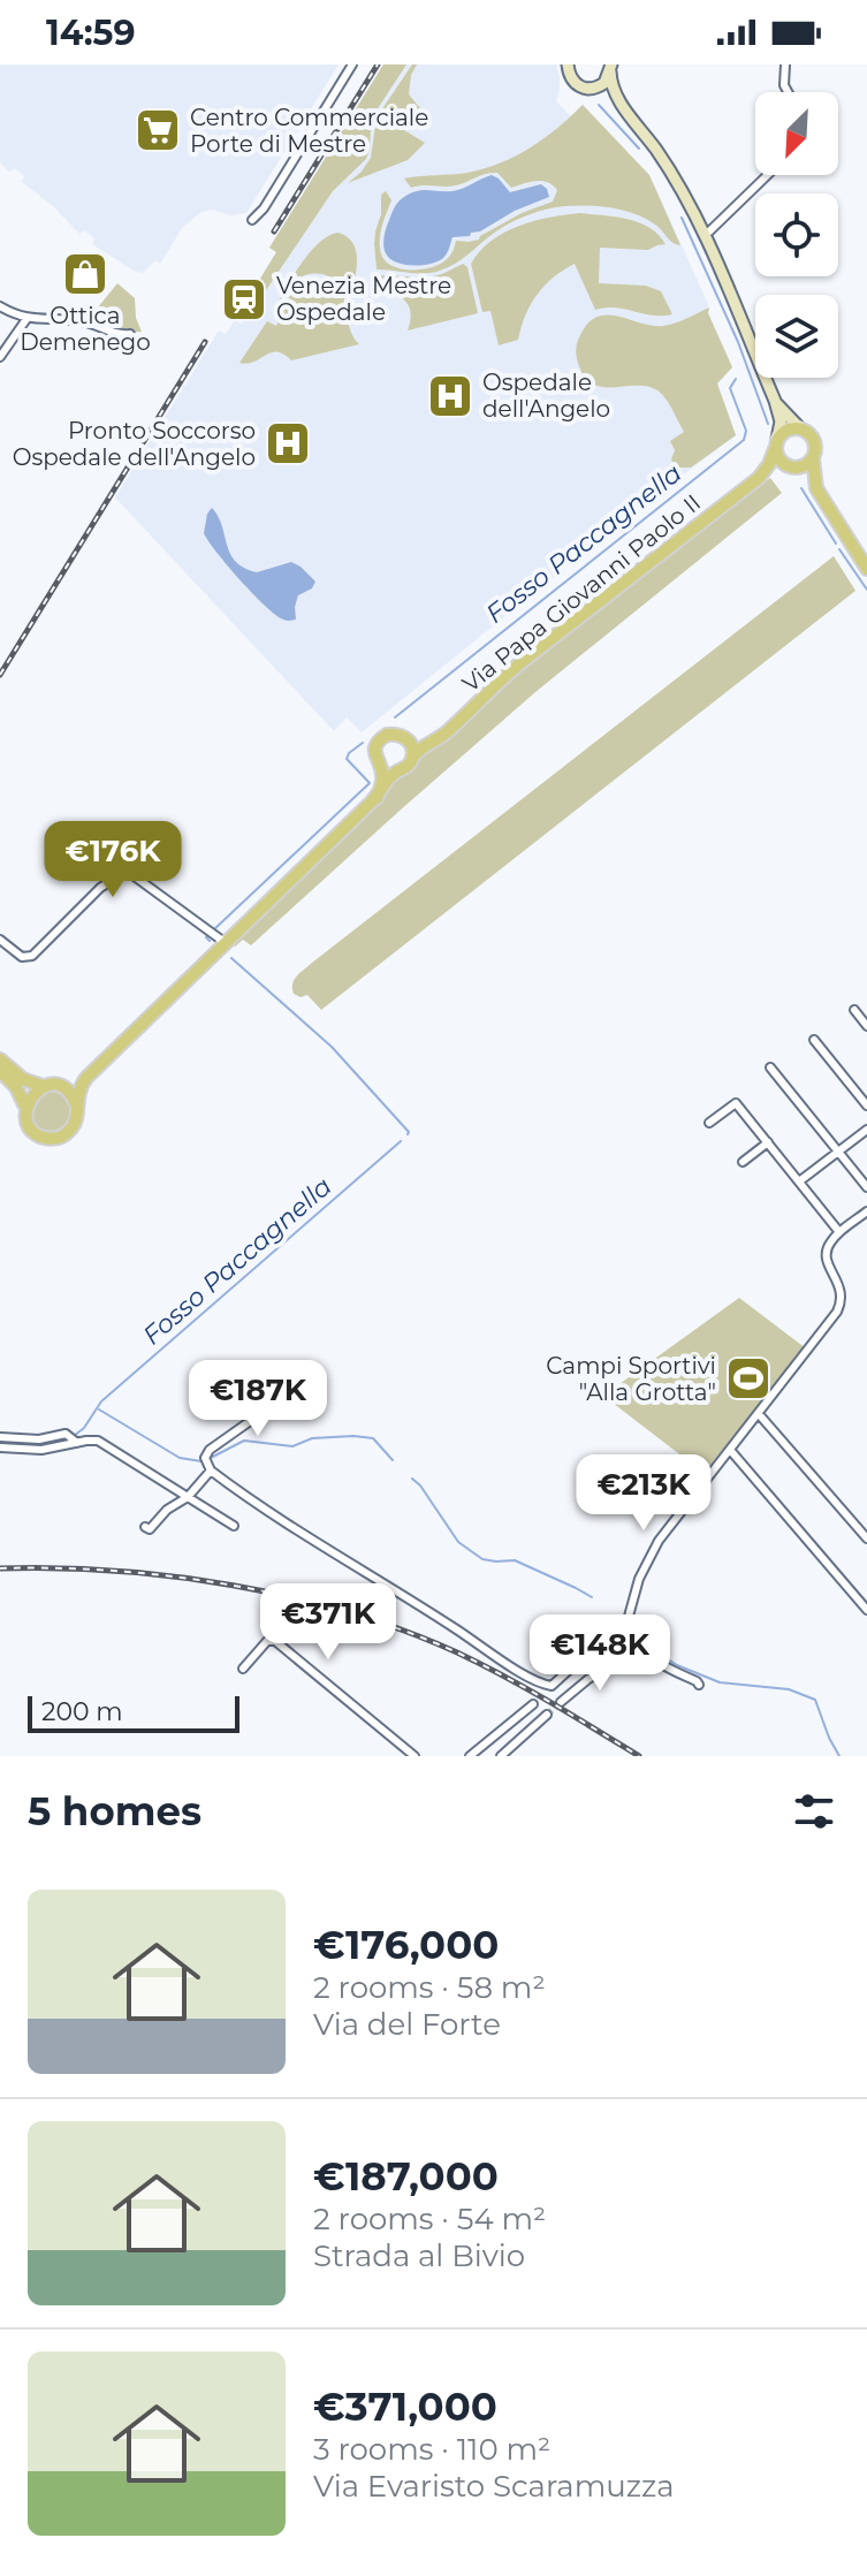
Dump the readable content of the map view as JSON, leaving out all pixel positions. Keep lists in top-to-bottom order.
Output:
{
  "streets": {
    "main road": ["Via Papa Giovanni Paolo II"]
  },
  "water": ["Fosso Paccagnella"],
  "places": {
    "supermarket": ["Centro Commerciale Porte di Mestre"],
    "shop": ["Ottica Demenego"],
    "station": ["Venezia Mestre Ospedale"],
    "hospital": ["Ospedale dell'Angelo", "Pronto Soccorso Ospedale dell'Angelo"],
    "sports": ["Campi Sportivi \"Alla Grotta\""]
  },
  "scale_bar": "200 m",
  "north": "bottom left",
  "page": {
    "status": "14:59",
    "price": [
      "€176K",
      "€187K",
      "€213K",
      "€371K",
      "€148K"
    ],
    "scale": "200 m",
    "heading": "5 homes",
    "list": [
      {
        "name": "€176,000",
        "note": "2 rooms · 58 m² · Via del Forte"
      },
      {
        "name": "€187,000",
        "note": "2 rooms · 54 m² · Strada al Bivio"
      },
      {
        "name": "€371,000",
        "note": "3 rooms · 110 m² · Via Evaristo Scaramuzza"
      }
    ]
  }
}
